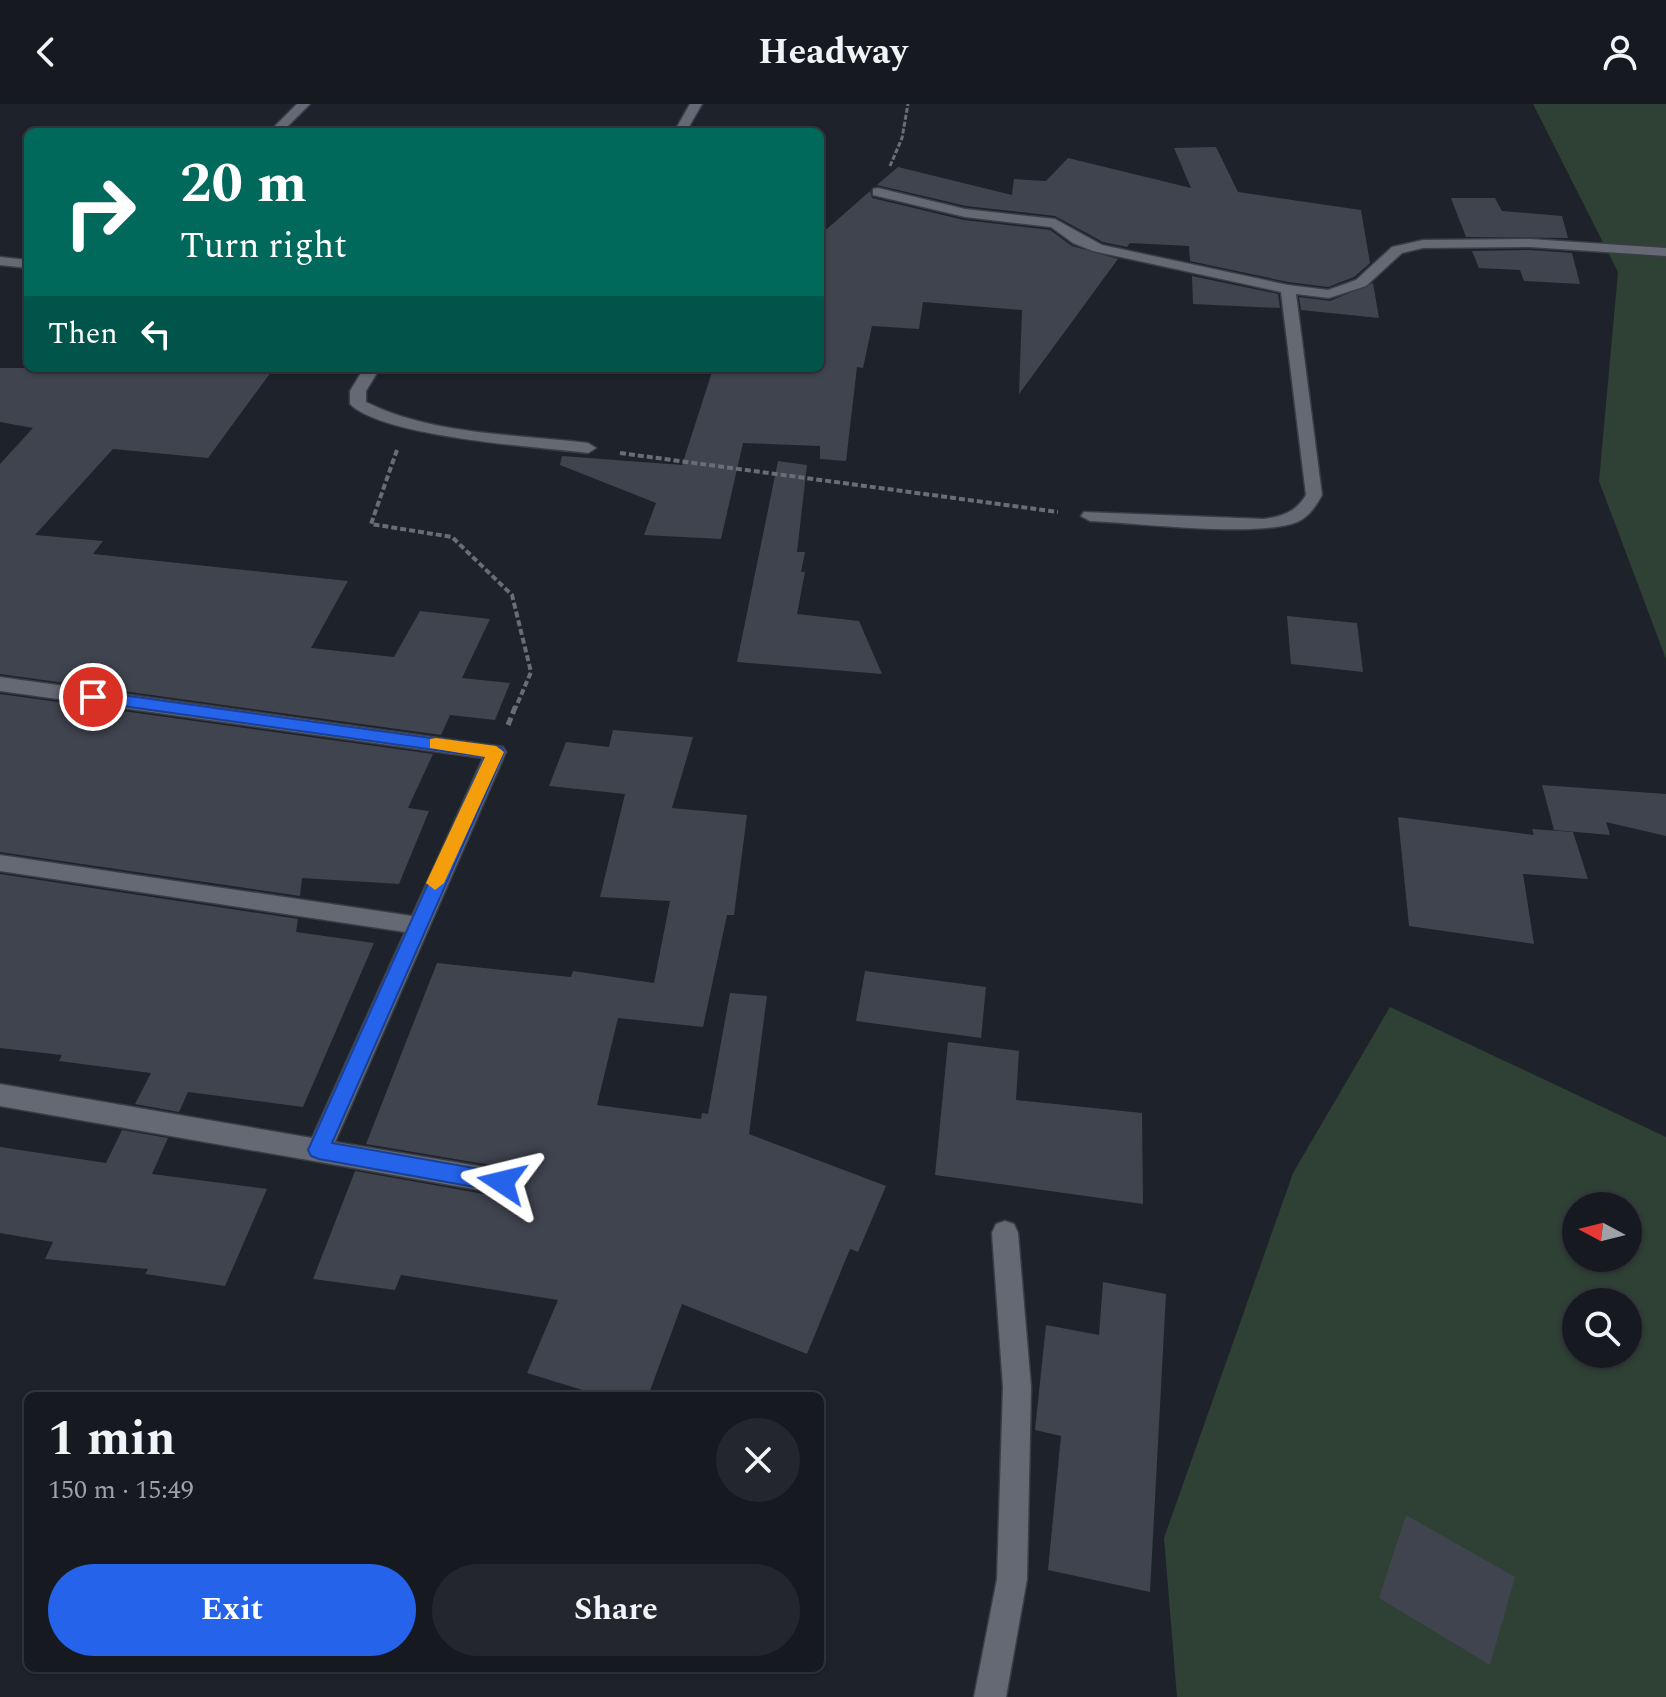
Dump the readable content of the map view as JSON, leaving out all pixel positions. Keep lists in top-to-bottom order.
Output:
{
  "north": "left",
  "page": {
    "header": "Headway",
    "turn": ["20 m", "Turn right"],
    "then": "Then",
    "heading": ["1 min", "150 m · 15:49"],
    "buttons": ["Exit", "Share"]
  }
}
